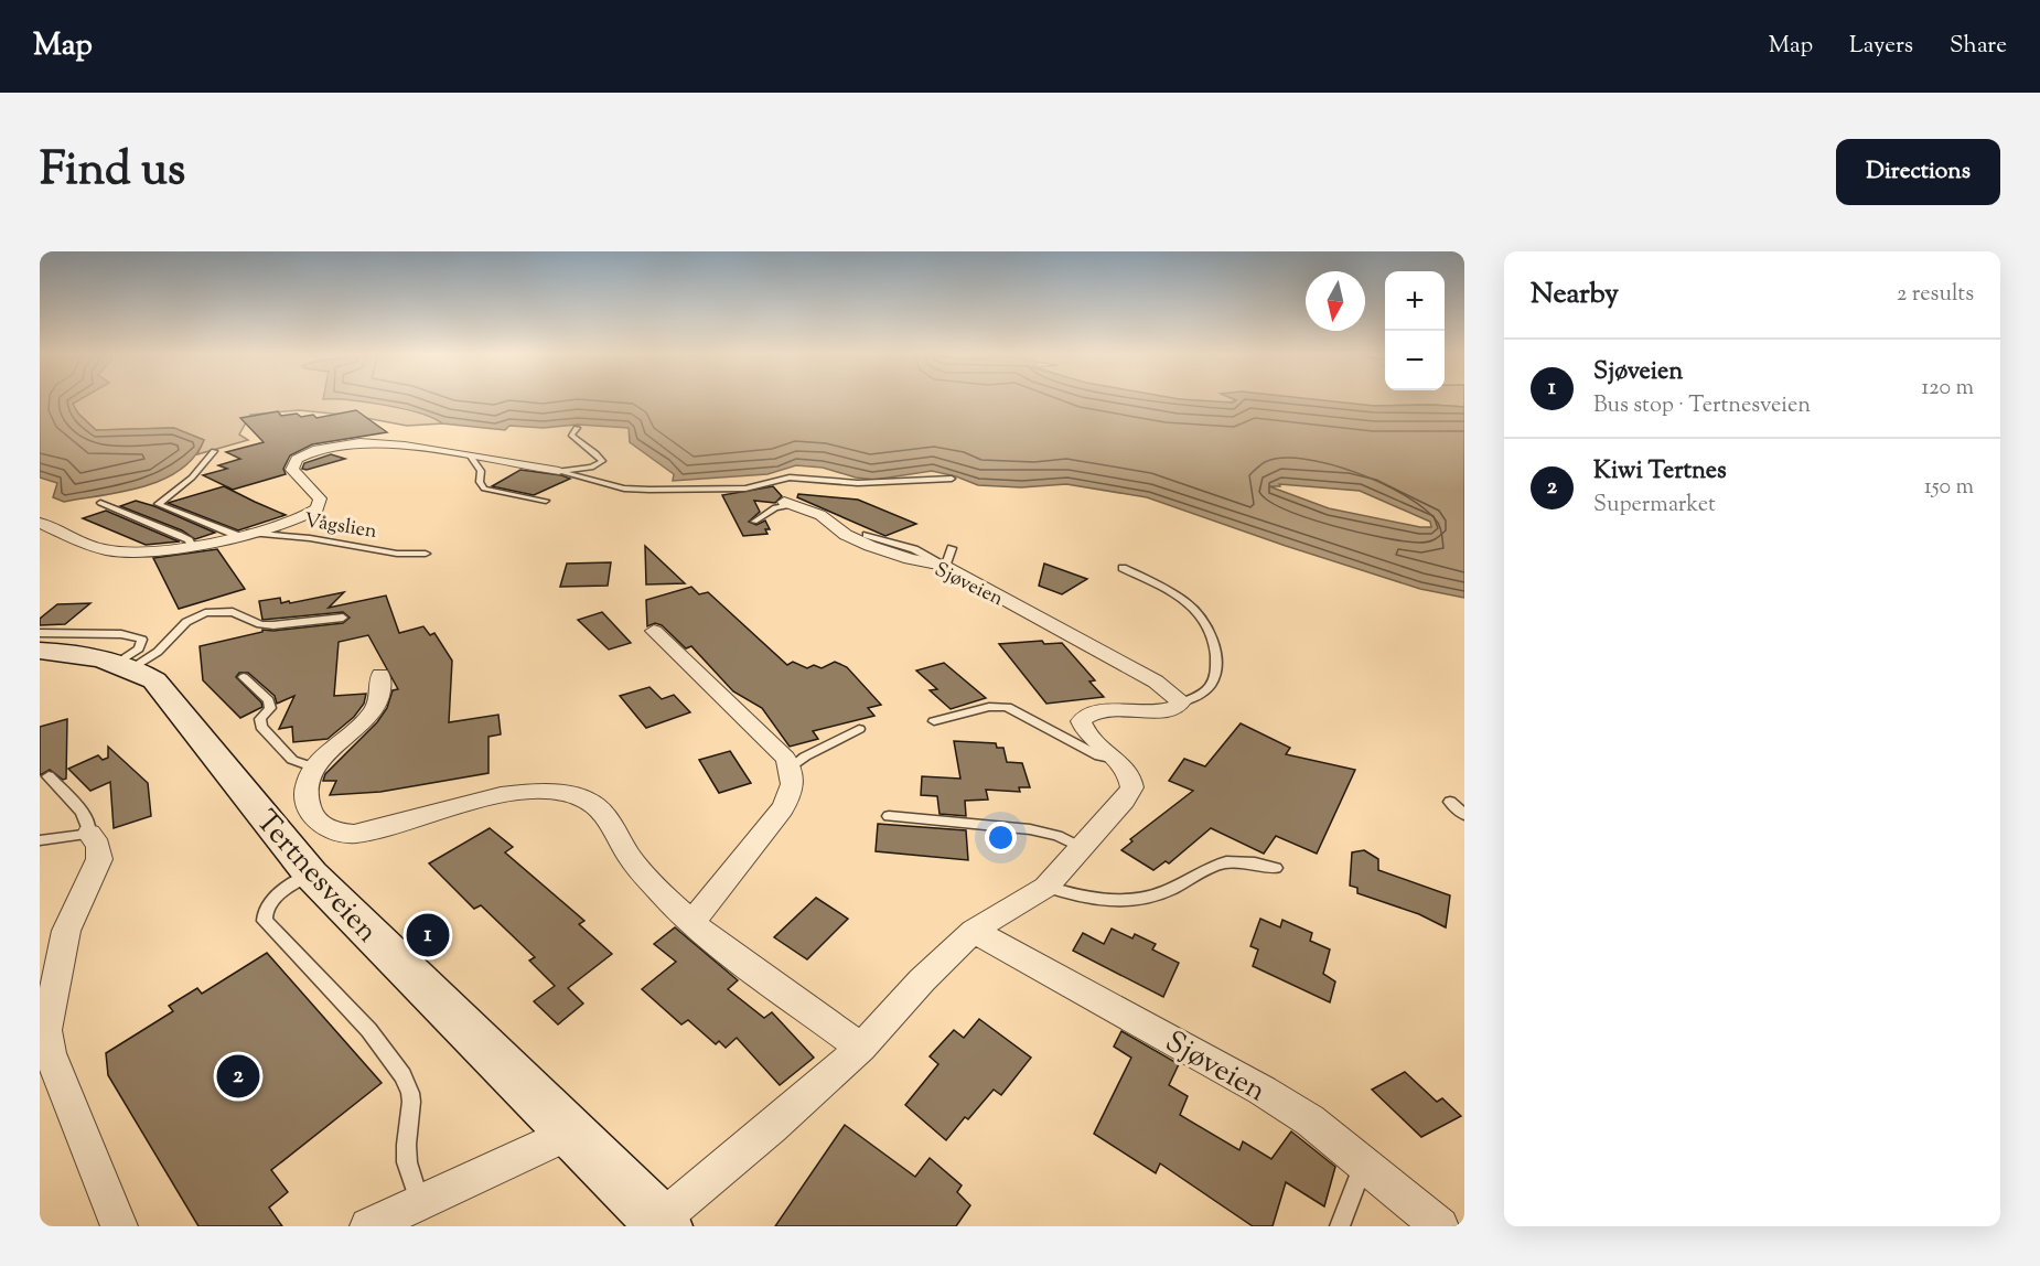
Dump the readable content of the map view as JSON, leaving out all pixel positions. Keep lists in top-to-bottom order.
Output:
{
  "streets": {
    "main road": ["Tertnesveien"],
    "street": ["Vågslien", "Sjøveien"]
  },
  "north": "bottom",
  "page": {
    "header": "Map",
    "nav": ["Map", "Layers", "Share"],
    "title": "Find us",
    "buttons": "Directions",
    "heading": ["Nearby", "2 results"],
    "map_buttons": ["+", "−"],
    "list": [
      {
        "mark": "1",
        "name": "Sjøveien",
        "note": "Bus stop · Tertnesveien",
        "value": "120 m"
      },
      {
        "mark": "2",
        "name": "Kiwi Tertnes",
        "note": "Supermarket",
        "value": "150 m"
      }
    ],
    "pins": ["1", "2"]
  }
}
